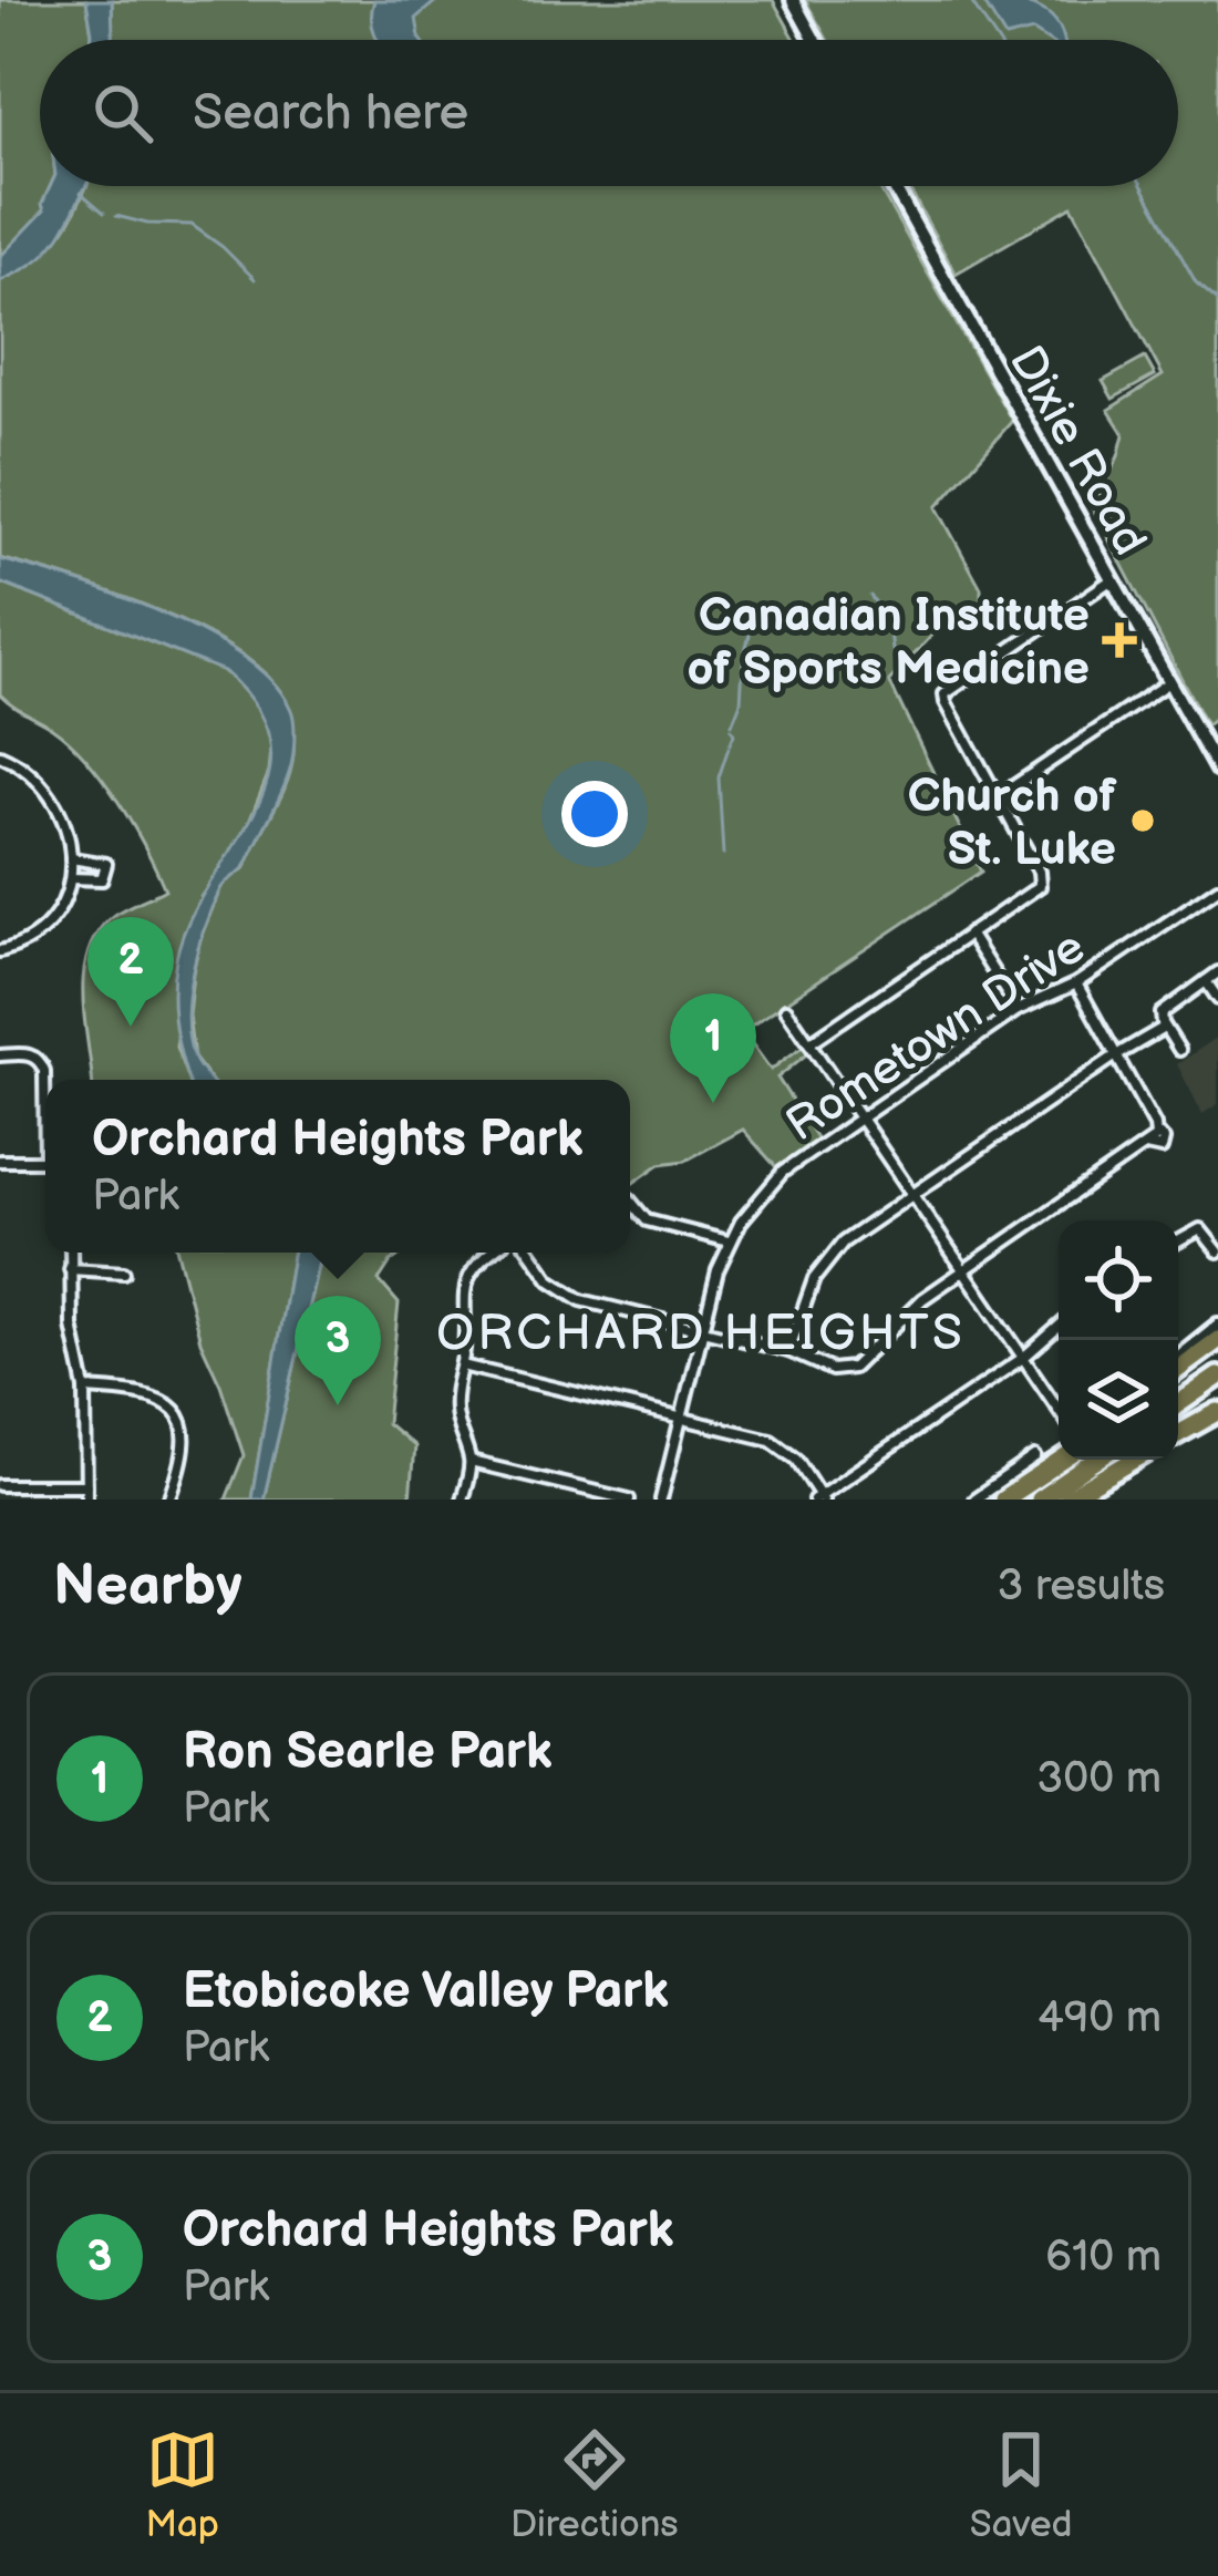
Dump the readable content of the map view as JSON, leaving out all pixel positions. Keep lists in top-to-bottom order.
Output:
{
  "streets": {
    "main road": ["Dixie Road"],
    "street": ["Rometown Drive"]
  },
  "districts": ["ORCHARD HEIGHTS"],
  "places": {
    "health": ["Canadian Institute of Sports Medicine"],
    "other": ["Church of St. Luke"]
  },
  "page": {
    "search": "Search here",
    "pins": ["2", "1", "3"],
    "popup": ["Orchard Heights Park", "Park"],
    "heading": ["Nearby", "3 results"],
    "list": [
      {
        "mark": "1",
        "name": "Ron Searle Park",
        "note": "Park",
        "value": "300 m"
      },
      {
        "mark": "2",
        "name": "Etobicoke Valley Park",
        "note": "Park",
        "value": "490 m"
      },
      {
        "mark": "3",
        "name": "Orchard Heights Park",
        "note": "Park",
        "value": "610 m"
      }
    ],
    "nav": ["Map", "Directions", "Saved"]
  }
}
